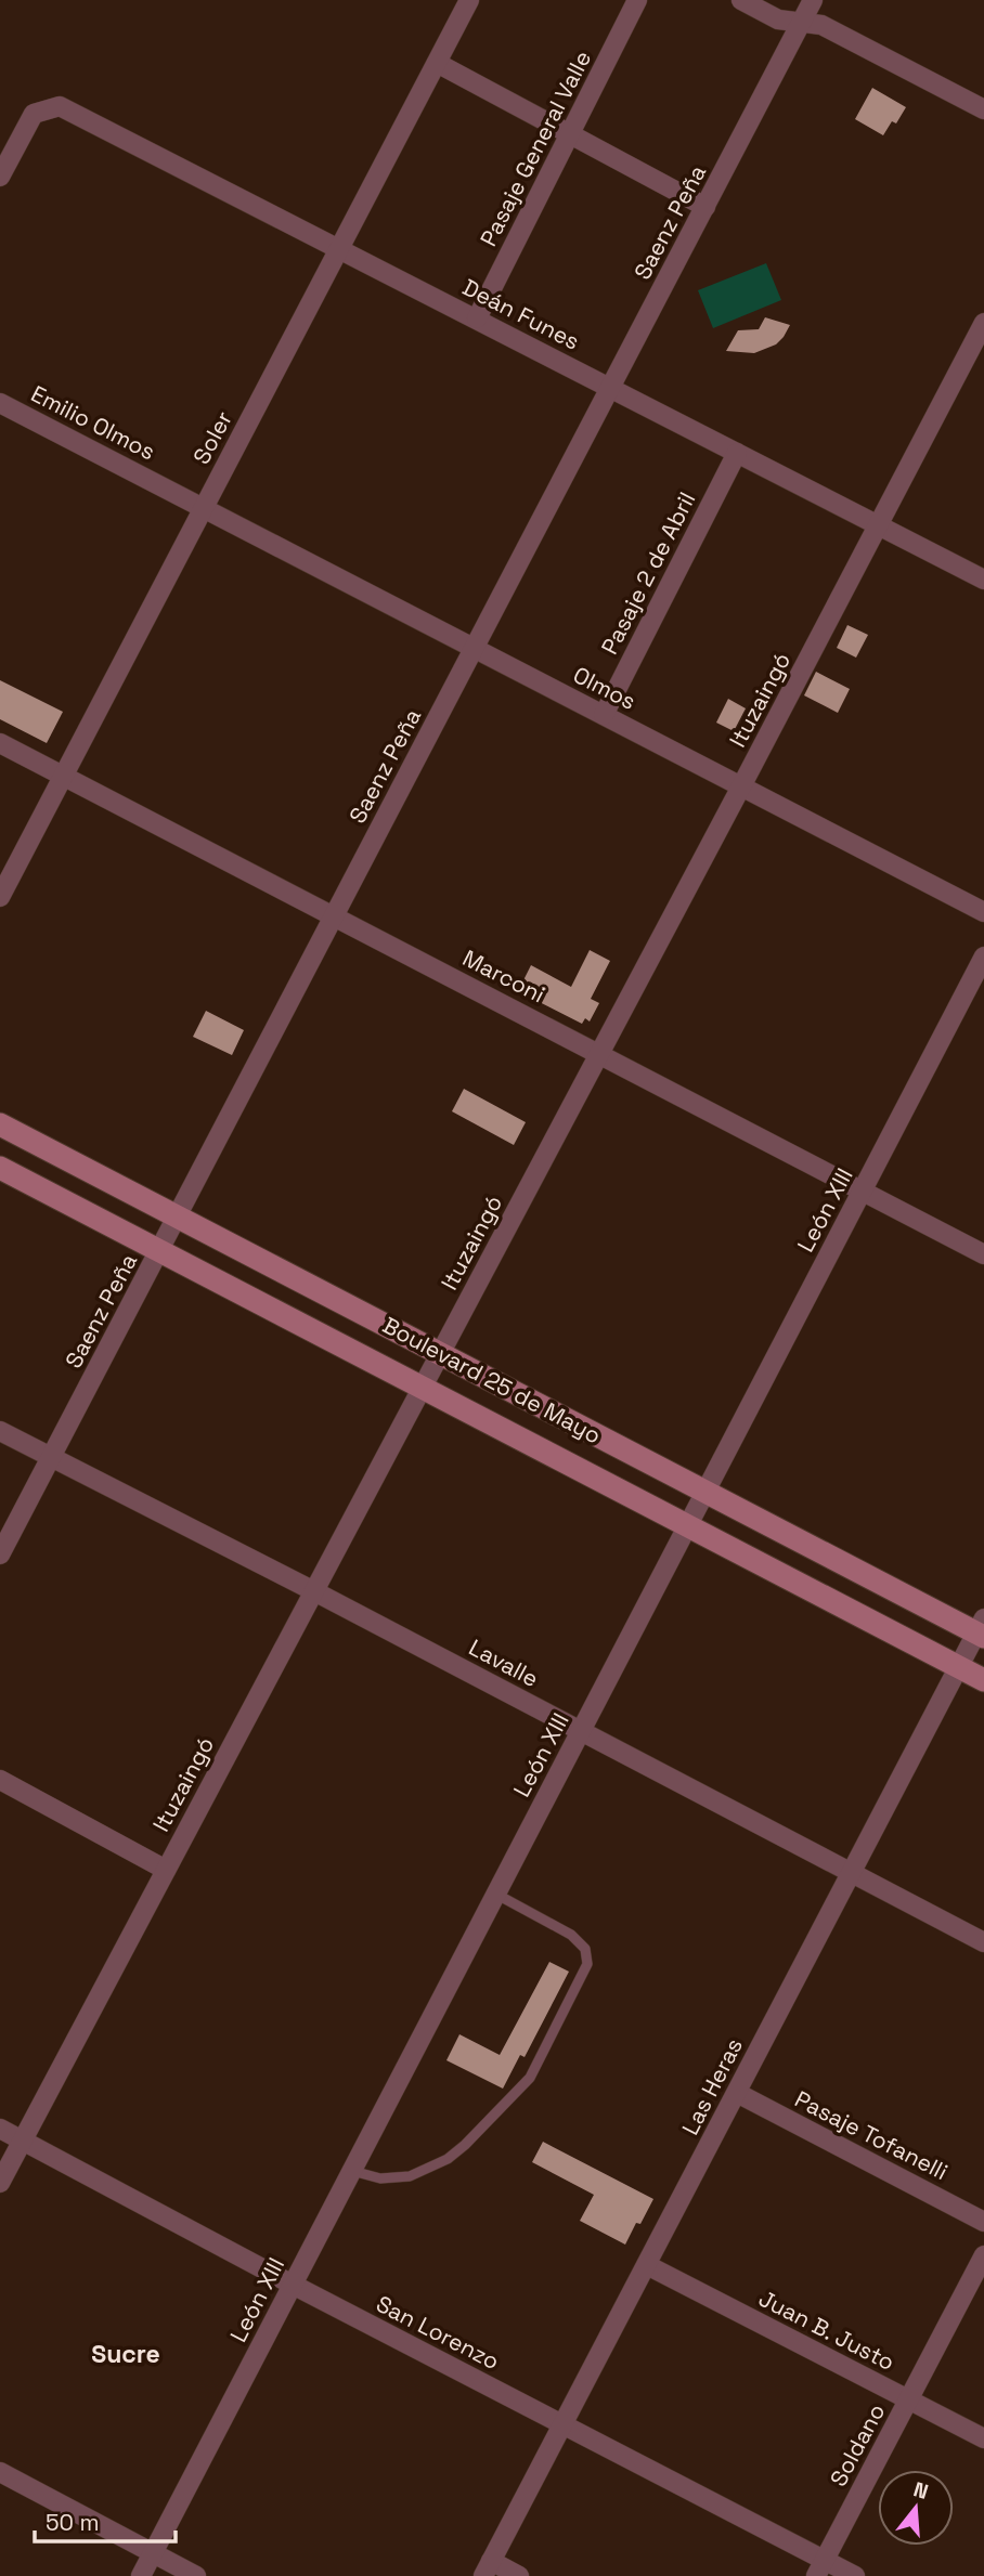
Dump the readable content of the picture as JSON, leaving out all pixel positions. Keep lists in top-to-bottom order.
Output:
{
  "streets": {
    "street": [
      "Pasaje General Valle",
      "Saenz Peña",
      "Deán Funes",
      "Emilio Olmos",
      "Soler",
      "Pasaje 2 de Abril",
      "Olmos",
      "Ituzaingó",
      "Marconi",
      "León XIII",
      "Boulevard 25 de Mayo",
      "Lavalle",
      "Las Heras",
      "Pasaje Tofanelli",
      "Juan B. Justo",
      "San Lorenzo",
      "Soldano"
    ]
  },
  "crossings": [
    ["Pasaje General Valle", "Deán Funes"],
    ["Saenz Peña", "Deán Funes"],
    ["Saenz Peña", "Olmos"],
    ["Saenz Peña", "Marconi"],
    ["Saenz Peña", "Boulevard 25 de Mayo"],
    ["Saenz Peña", "Lavalle"],
    ["Deán Funes", "Soler"],
    ["Deán Funes", "Pasaje 2 de Abril"],
    ["Deán Funes", "Ituzaingó"],
    ["Emilio Olmos", "Soler"],
    ["Emilio Olmos", "Olmos"],
    ["Soler", "Olmos"],
    ["Soler", "Marconi"],
    ["Pasaje 2 de Abril", "Olmos"],
    ["Olmos", "Ituzaingó"],
    ["Ituzaingó", "Marconi"],
    ["Ituzaingó", "Boulevard 25 de Mayo"],
    ["Ituzaingó", "Lavalle"],
    ["Ituzaingó", "San Lorenzo"],
    ["Marconi", "León XIII"],
    ["León XIII", "Boulevard 25 de Mayo"],
    ["León XIII", "Lavalle"],
    ["León XIII", "San Lorenzo"],
    ["Boulevard 25 de Mayo", "Las Heras"],
    ["Lavalle", "Las Heras"],
    ["Las Heras", "Pasaje Tofanelli"],
    ["Las Heras", "Juan B. Justo"],
    ["Las Heras", "San Lorenzo"],
    ["Juan B. Justo", "Soldano"],
    ["San Lorenzo", "Soldano"]
  ],
  "districts": ["Sucre"],
  "scale_bar": "50 m",
  "north": "top"
}
